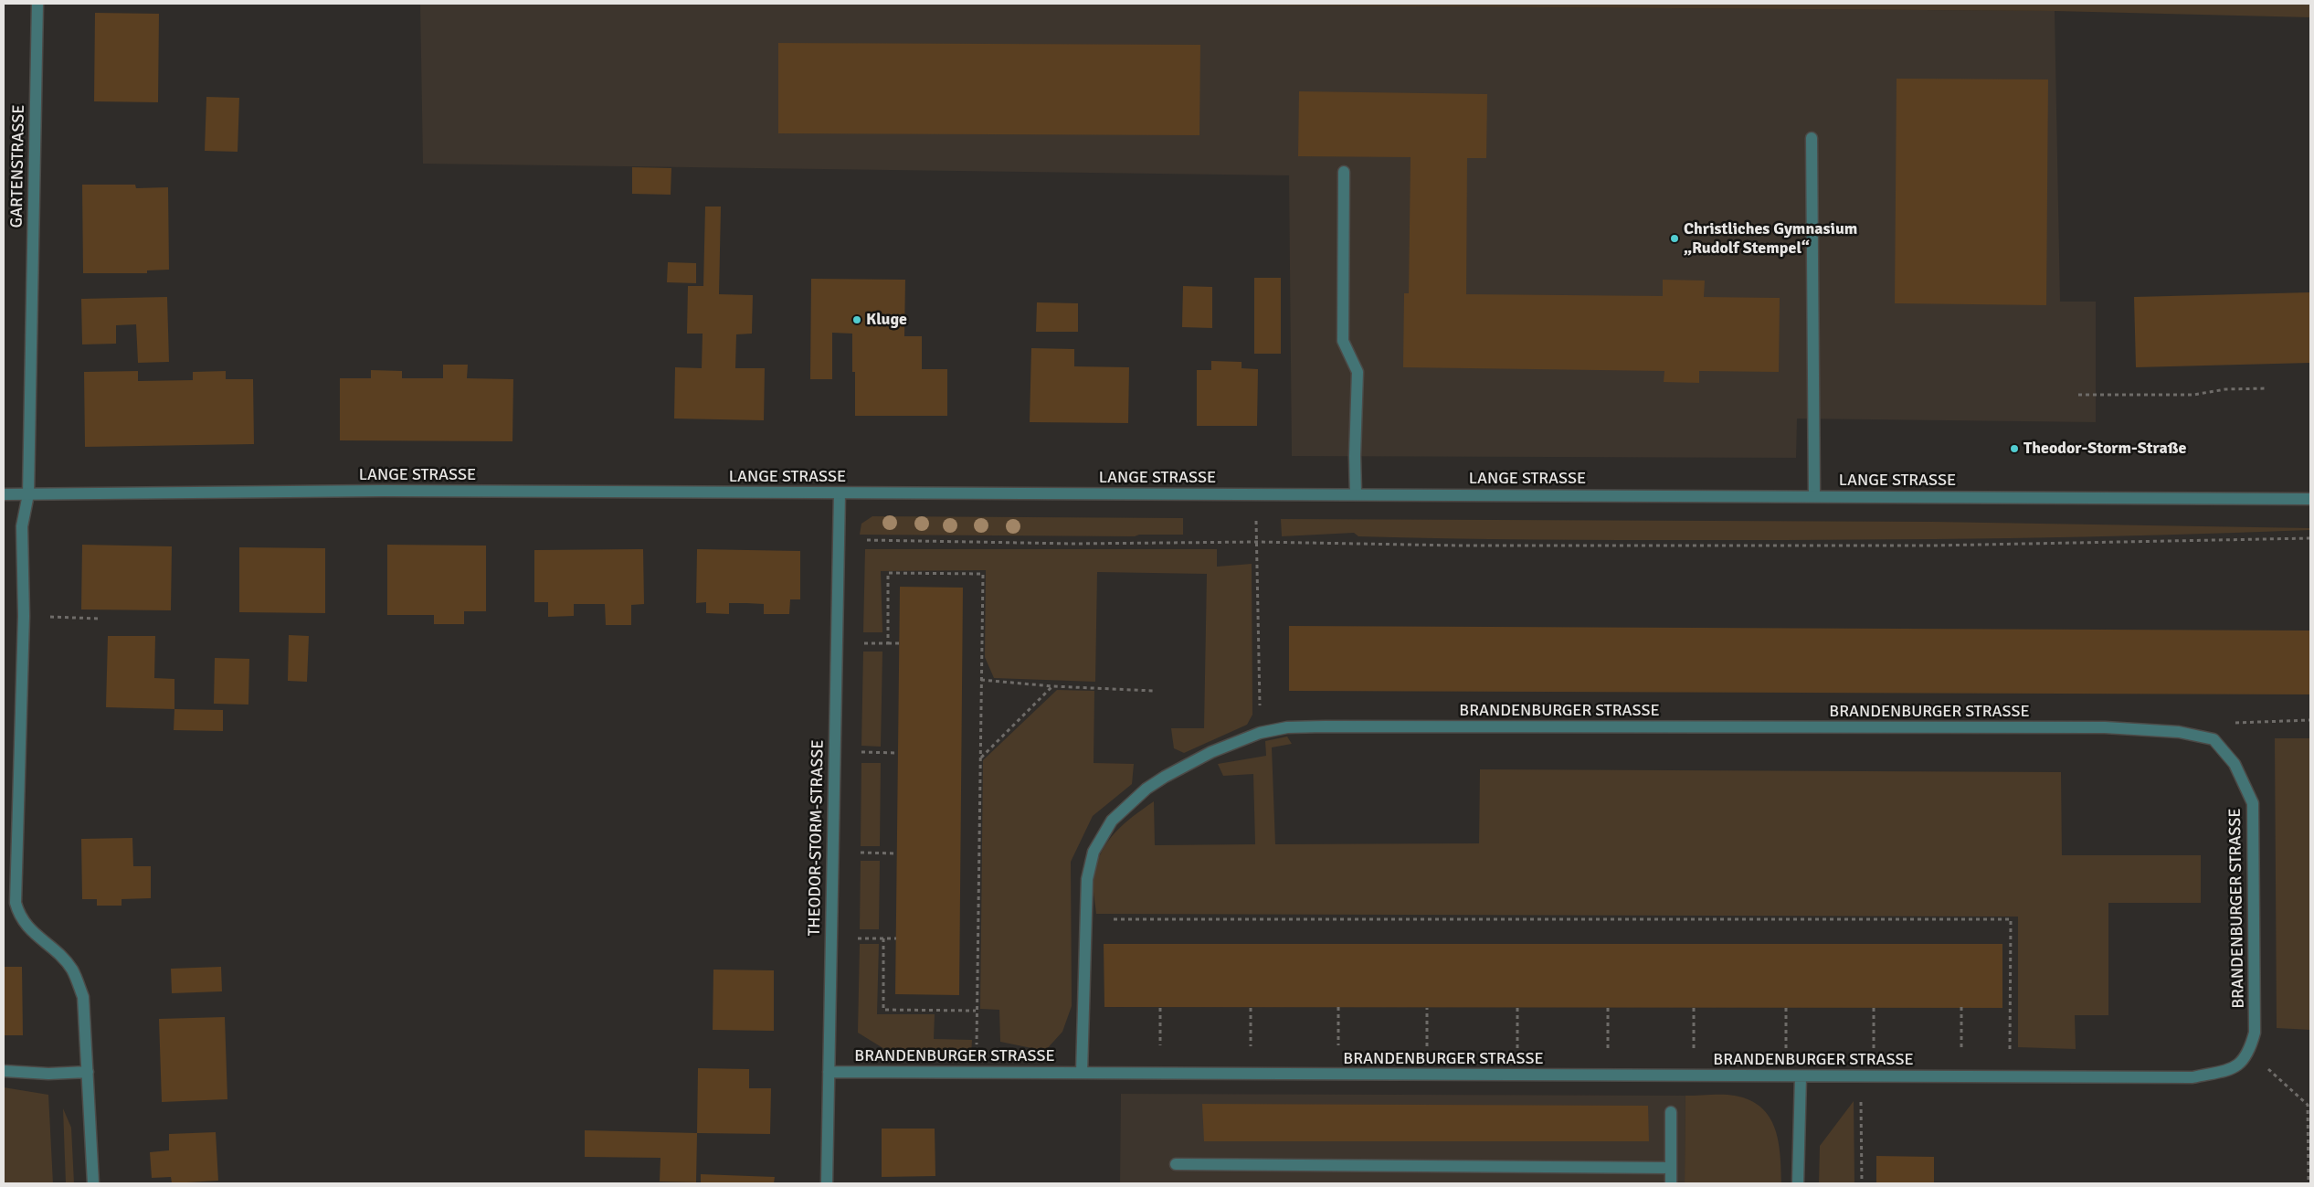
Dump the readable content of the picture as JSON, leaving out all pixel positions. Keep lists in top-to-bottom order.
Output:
{
  "streets": {
    "street": [
      "GARTENSTRASSE",
      "LANGE STRASSE",
      "BRANDENBURGER STRASSE",
      "THEODOR-STORM-STRASSE"
    ]
  },
  "crossings": [
    ["GARTENSTRASSE", "LANGE STRASSE"],
    ["LANGE STRASSE", "THEODOR-STORM-STRASSE"],
    ["BRANDENBURGER STRASSE", "THEODOR-STORM-STRASSE"]
  ],
  "places": ["Christliches Gymnasium „Rudolf Stempel“", "Kluge", "Theodor-Storm-Straße"]
}
